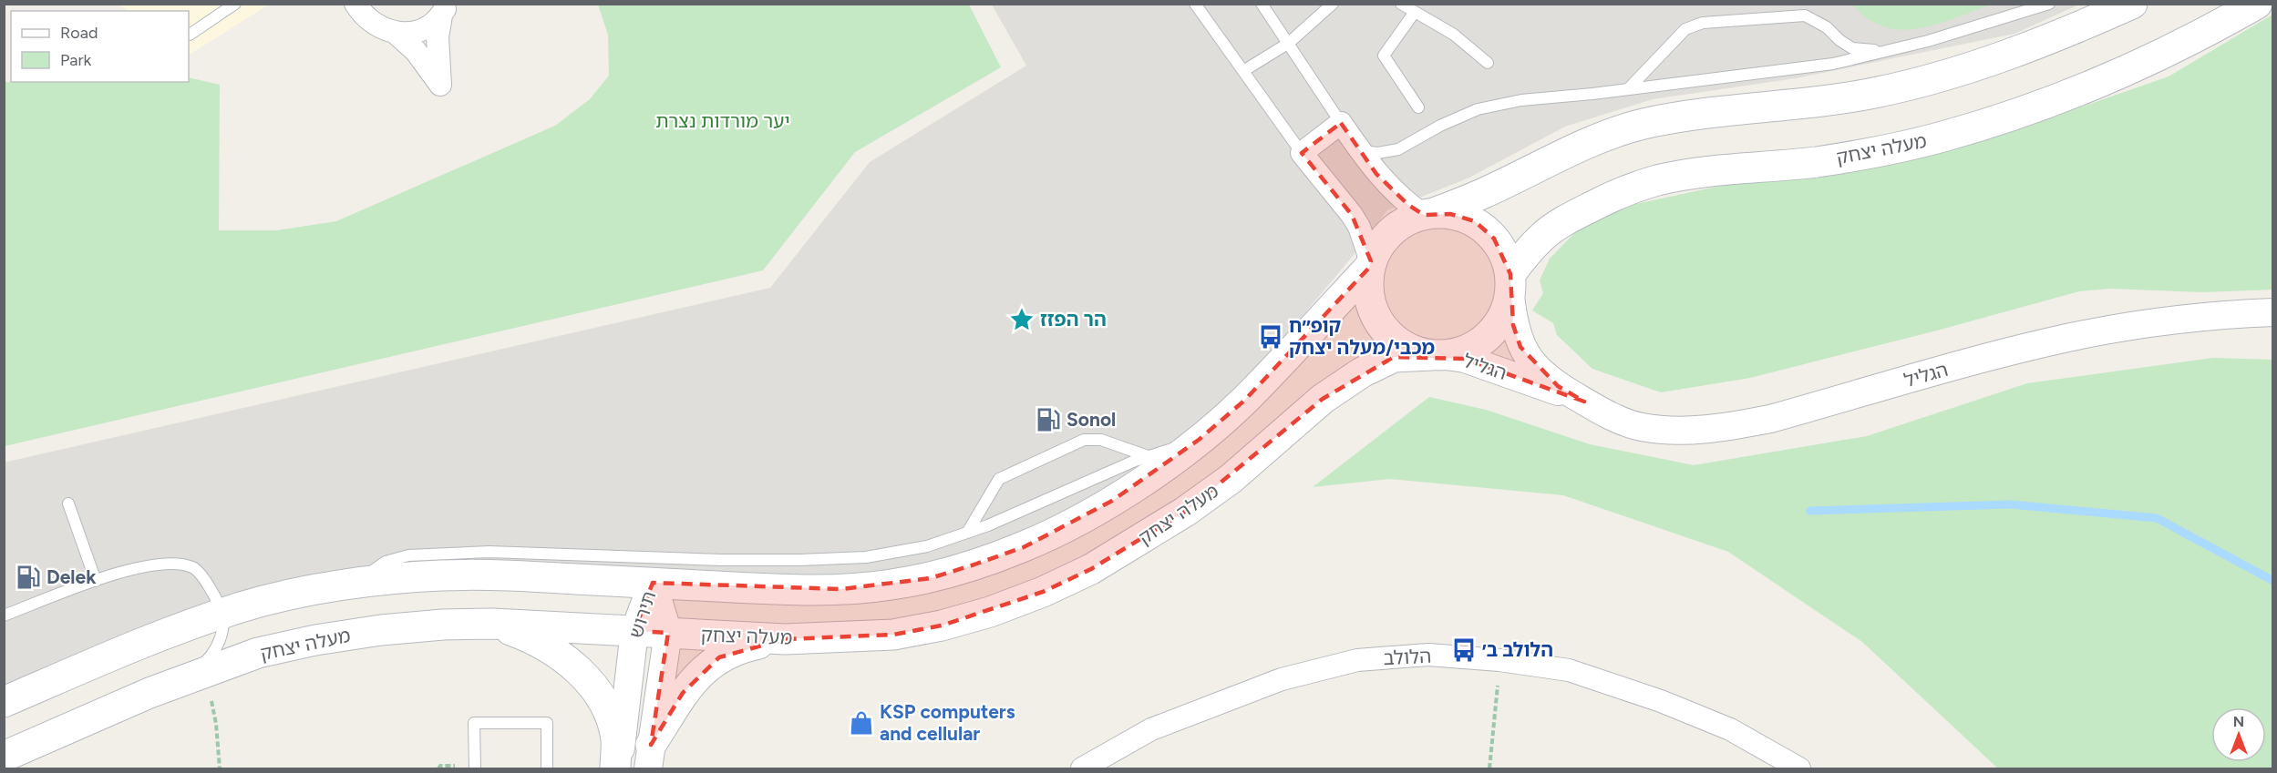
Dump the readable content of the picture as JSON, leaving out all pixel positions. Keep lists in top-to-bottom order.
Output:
{
  "streets": {
    "main road": ["מעלה יצחק"],
    "street": ["הגליל", "תירוש", "הלולב"]
  },
  "crossings": [
    ["מעלה יצחק", "הגליל"],
    ["מעלה יצחק", "תירוש"]
  ],
  "parks": ["יער מורדות נצרת"],
  "places": {
    "place": ["הר הפזז"],
    "bus stop": ["קופ״ח מכבי/מעלה יצחק", "הלולב ב׳"],
    "fuel station": ["Sonol", "Delek"],
    "shop": ["KSP computers and cellular"]
  },
  "legend": ["Road", "Park"],
  "north": "top"
}
